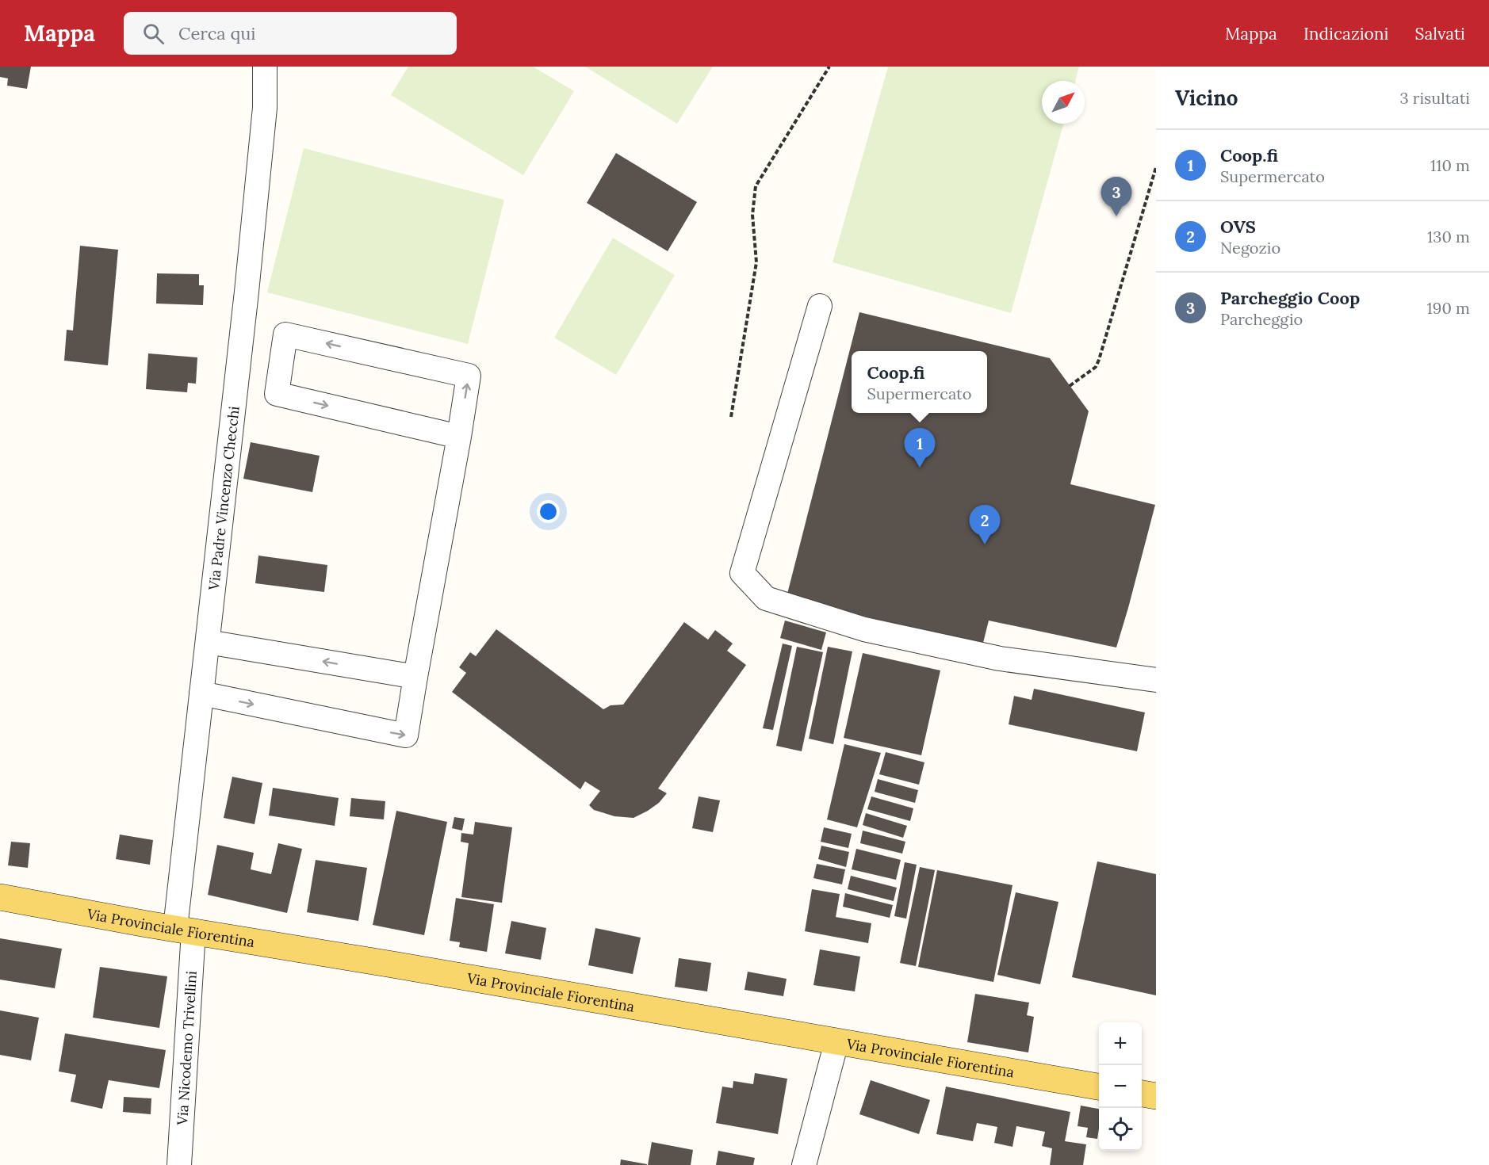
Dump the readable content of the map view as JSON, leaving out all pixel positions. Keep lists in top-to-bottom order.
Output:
{
  "streets": {
    "main road": ["Via Provinciale Fiorentina"],
    "street": ["Via Padre Vincenzo Checchi", "Via Nicodemo Trivellini"]
  },
  "crossings": [
    ["Via Padre Vincenzo Checchi", "Via Provinciale Fiorentina"],
    ["Via Padre Vincenzo Checchi", "Via Nicodemo Trivellini"],
    ["Via Provinciale Fiorentina", "Via Nicodemo Trivellini"]
  ],
  "north": "top right",
  "page": {
    "header": "Mappa",
    "search": "Cerca qui",
    "nav": ["Mappa", "Indicazioni", "Salvati"],
    "heading": ["Vicino", "3 risultati"],
    "list": [
      {
        "mark": "1",
        "name": "Coop.fi",
        "note": "Supermercato",
        "value": "110 m"
      },
      {
        "mark": "2",
        "name": "OVS",
        "note": "Negozio",
        "value": "130 m"
      },
      {
        "mark": "3",
        "name": "Parcheggio Coop",
        "note": "Parcheggio",
        "value": "190 m"
      }
    ],
    "pins": ["3", "1", "2"],
    "popup": ["Coop.fi", "Supermercato"],
    "map_buttons": ["+", "−"]
  }
}
